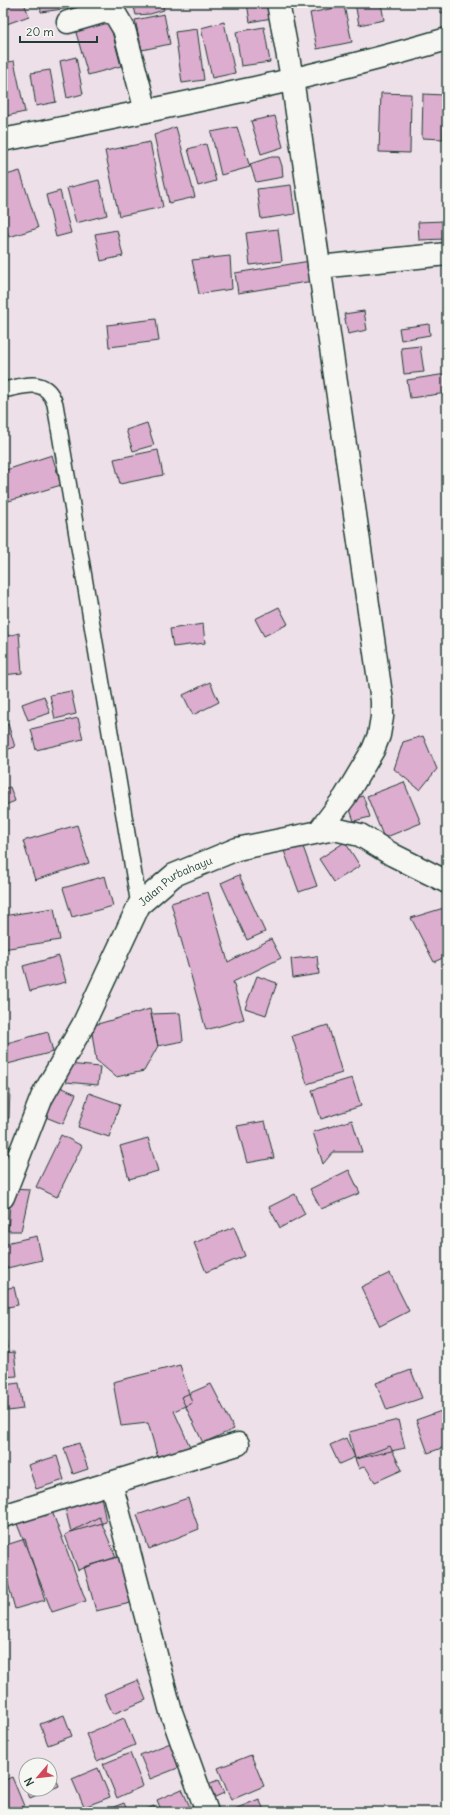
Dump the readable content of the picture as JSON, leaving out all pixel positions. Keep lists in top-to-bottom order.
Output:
{
  "streets": {
    "street": ["Jalan Purbahayu"]
  },
  "scale_bar": "20 m",
  "north": "bottom left"
}
